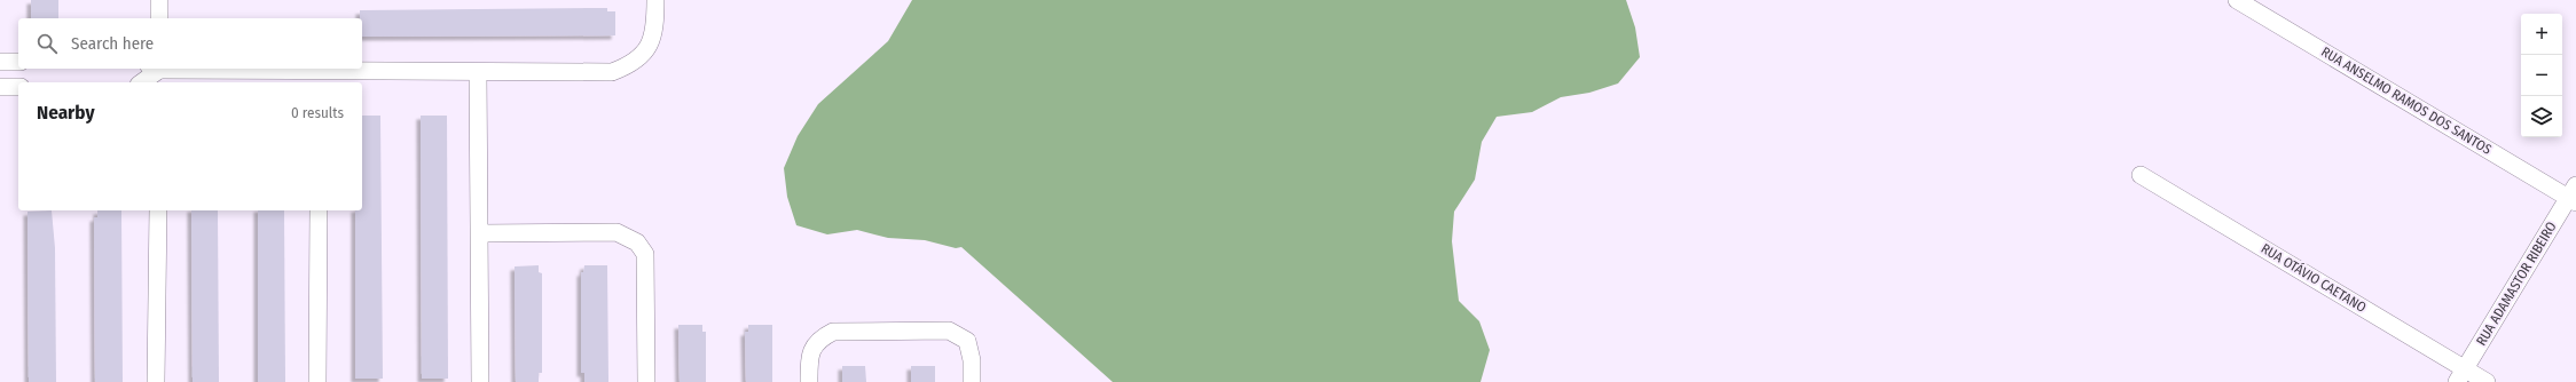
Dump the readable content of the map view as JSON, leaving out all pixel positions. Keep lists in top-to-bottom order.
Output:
{
  "streets": {
    "street": ["RUA ANSELMO RAMOS DOS SANTOS", "RUA OTÁVIO CAETANO", "RUA ADAMASTOR RIBEIRO"]
  },
  "crossings": [
    ["RUA ANSELMO RAMOS DOS SANTOS", "RUA ADAMASTOR RIBEIRO"],
    ["RUA OTÁVIO CAETANO", "RUA ADAMASTOR RIBEIRO"]
  ],
  "page": {
    "map_buttons": ["+", "−"],
    "search": "Search here",
    "heading": ["Nearby", "0 results"]
  }
}
